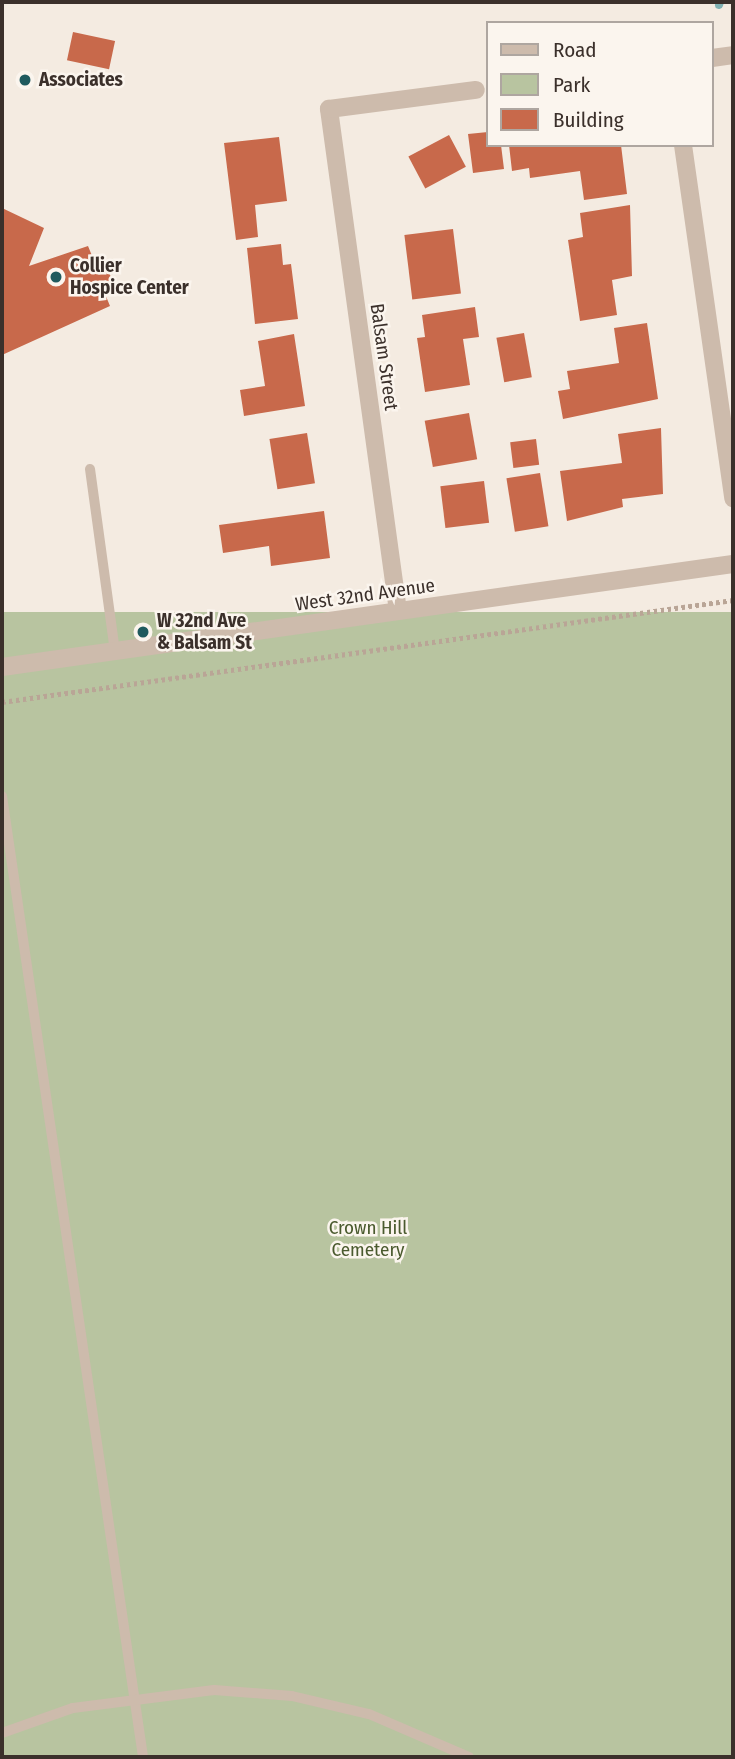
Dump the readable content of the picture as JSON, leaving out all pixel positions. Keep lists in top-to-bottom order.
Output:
{
  "streets": {
    "street": ["Balsam Street", "West 32nd Avenue"]
  },
  "crossings": [
    ["Balsam Street", "West 32nd Avenue"]
  ],
  "parks": ["Crown Hill Cemetery"],
  "places": ["Associates", "Collier Hospice Center", "W 32nd Ave & Balsam St"],
  "legend": ["Road", "Park", "Building"]
}
